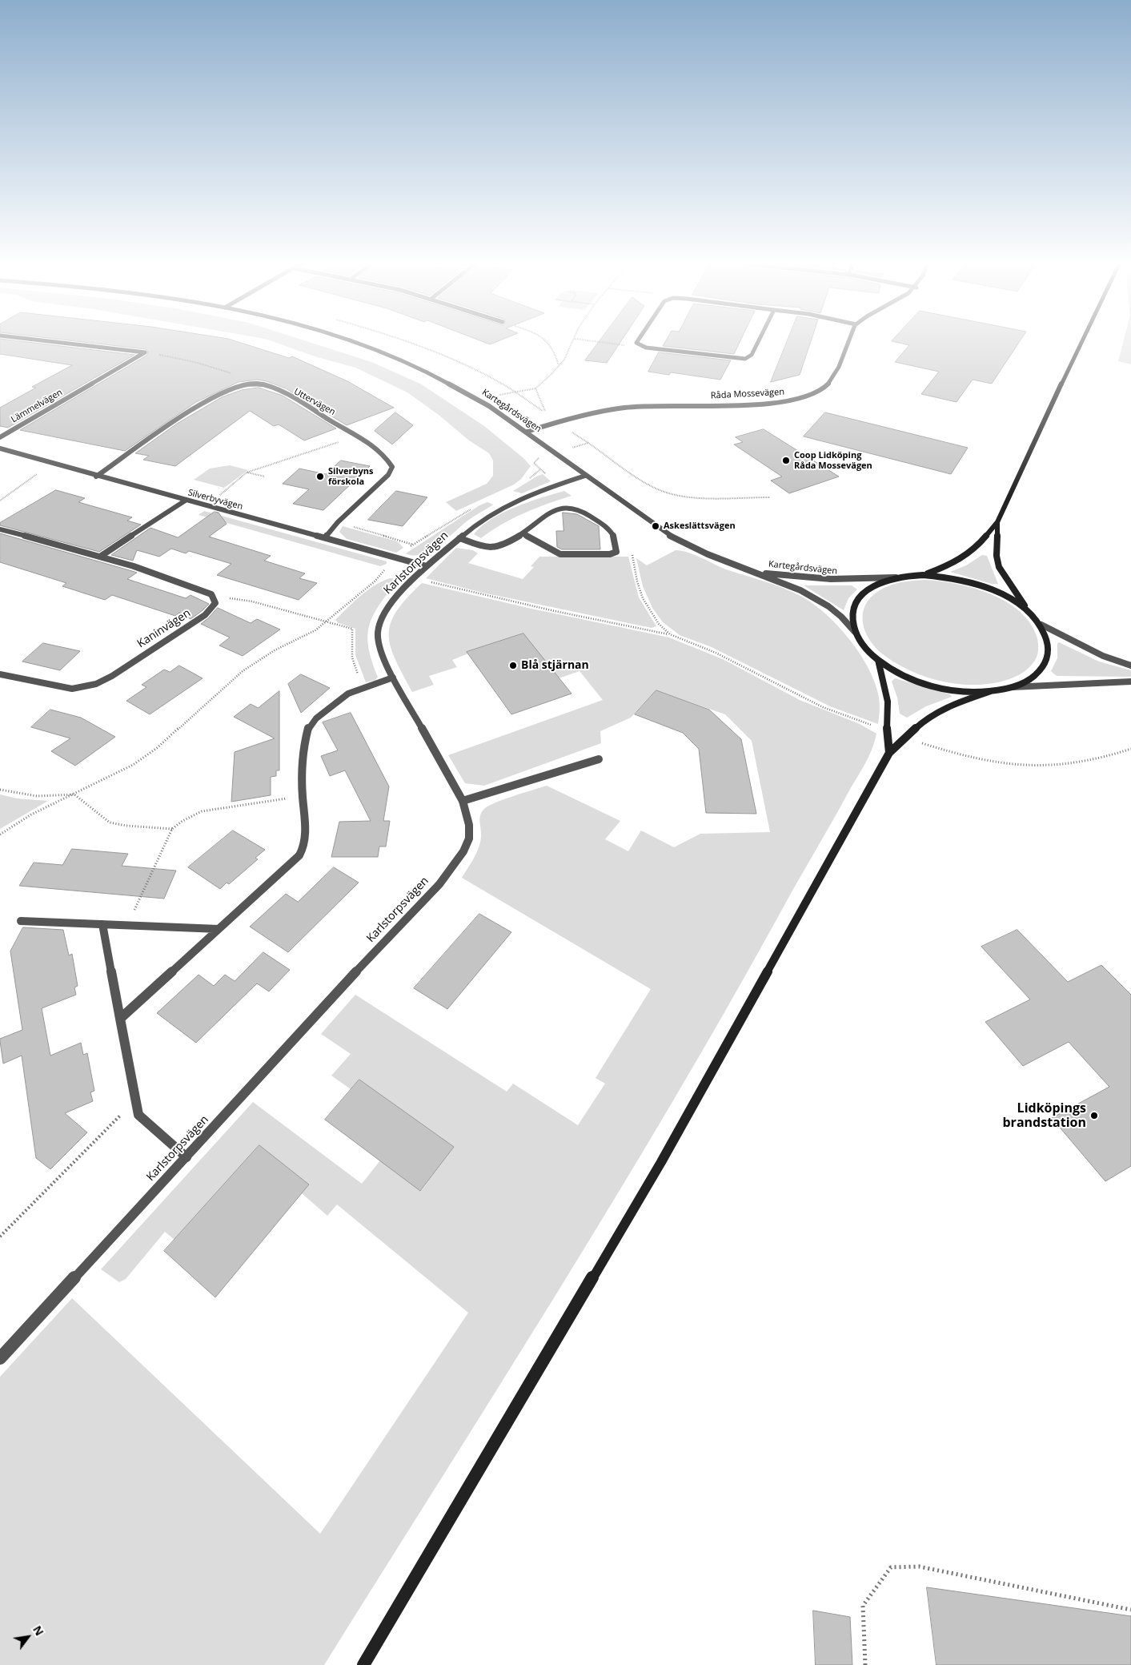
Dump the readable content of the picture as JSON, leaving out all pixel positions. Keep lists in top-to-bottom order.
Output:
{
  "streets": {
    "street": [
      "Råda Mossevägen",
      "Uttervägen",
      "Lämmelvägen",
      "Kartegårdsvägen",
      "Silverbyvägen",
      "Karlstorpsvägen",
      "Kaninvägen"
    ]
  },
  "crossings": [
    ["Råda Mossevägen", "Kartegårdsvägen"],
    ["Uttervägen", "Silverbyvägen"],
    ["Kartegårdsvägen", "Karlstorpsvägen"],
    ["Silverbyvägen", "Karlstorpsvägen"]
  ],
  "places": [
    "Coop Lidköping Råda Mossevägen",
    "Silverbyns förskola",
    "Askeslättsvägen",
    "Blå stjärnan",
    "Lidköpings brandstation"
  ],
  "north": "top right"
}
